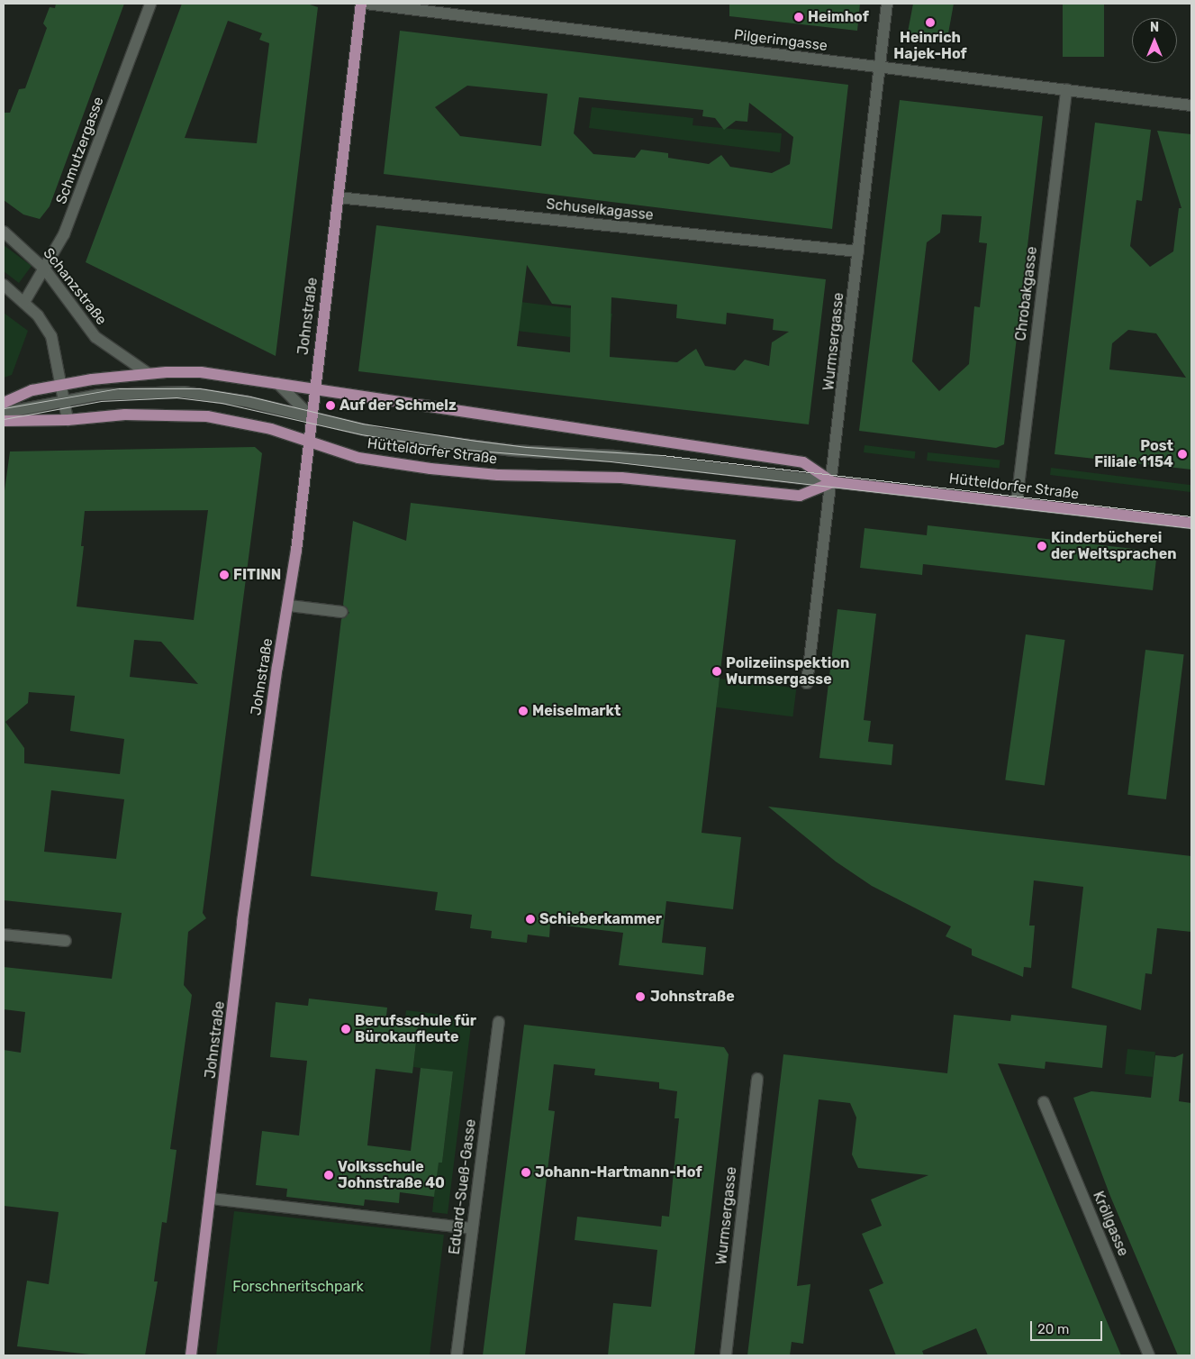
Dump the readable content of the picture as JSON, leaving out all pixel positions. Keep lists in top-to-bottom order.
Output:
{
  "streets": {
    "main road": ["Johnstraße", "Hütteldorfer Straße"],
    "street": [
      "Pilgerimgasse",
      "Schmutzergasse",
      "Schuselkagasse",
      "Schanzstraße",
      "Chrobakgasse",
      "Wurmsergasse",
      "Eduard-Sueß-Gasse",
      "Kröllgasse"
    ]
  },
  "crossings": [
    ["Pilgerimgasse", "Chrobakgasse"],
    ["Pilgerimgasse", "Wurmsergasse"],
    ["Schmutzergasse", "Schanzstraße"],
    ["Schuselkagasse", "Johnstraße"],
    ["Schuselkagasse", "Wurmsergasse"],
    ["Schanzstraße", "Hütteldorfer Straße"],
    ["Chrobakgasse", "Hütteldorfer Straße"],
    ["Johnstraße", "Hütteldorfer Straße"],
    ["Wurmsergasse", "Hütteldorfer Straße"]
  ],
  "parks": ["Forschneritschpark"],
  "places": [
    "Heimhof",
    "Heinrich Hajek-Hof",
    "Auf der Schmelz",
    "Post Filiale 1154",
    "Kinderbücherei der Weltsprachen",
    "FITINN",
    "Polizeiinspektion Wurmsergasse",
    "Meiselmarkt",
    "Schieberkammer",
    "Johnstraße",
    "Berufsschule für Bürokaufleute",
    "Johann-Hartmann-Hof",
    "Volksschule Johnstraße 40"
  ],
  "scale_bar": "20 m",
  "north": "top"
}
